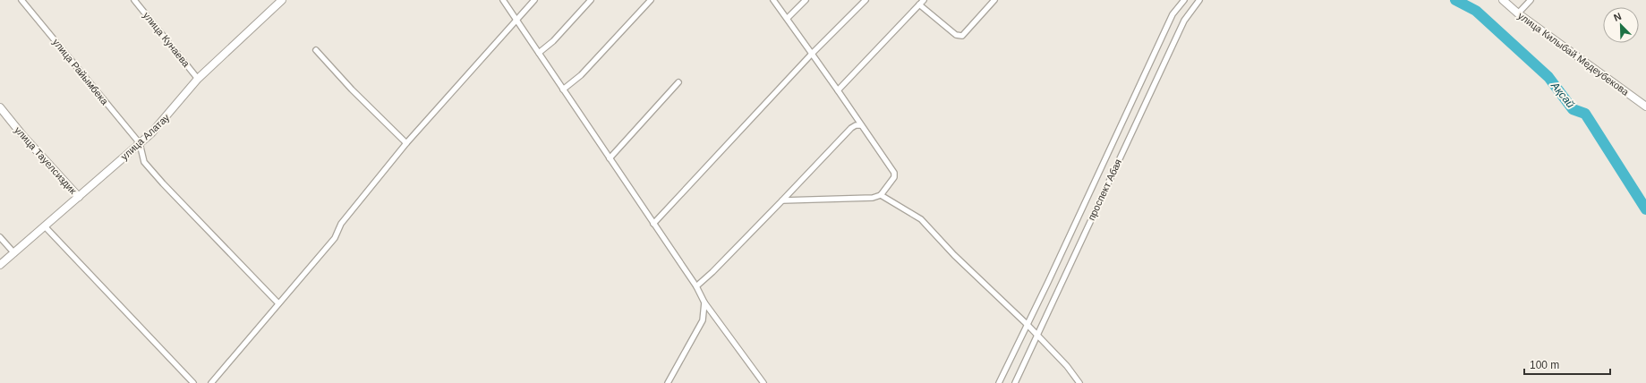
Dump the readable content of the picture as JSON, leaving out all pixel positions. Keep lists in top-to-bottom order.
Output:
{
  "streets": {
    "street": [
      "улица Кунаева",
      "улица Килыбай Медеубекова",
      "улица Райымбека",
      "улица Алатау",
      "улица Тауелсиздик",
      "проспект Абая"
    ]
  },
  "crossings": [
    ["улица Кунаева", "улица Алатау"],
    ["улица Райымбека", "улица Алатау"],
    ["улица Алатау", "улица Тауелсиздик"]
  ],
  "water": ["Ақсай"],
  "scale_bar": "100 m",
  "north": "top left"
}
